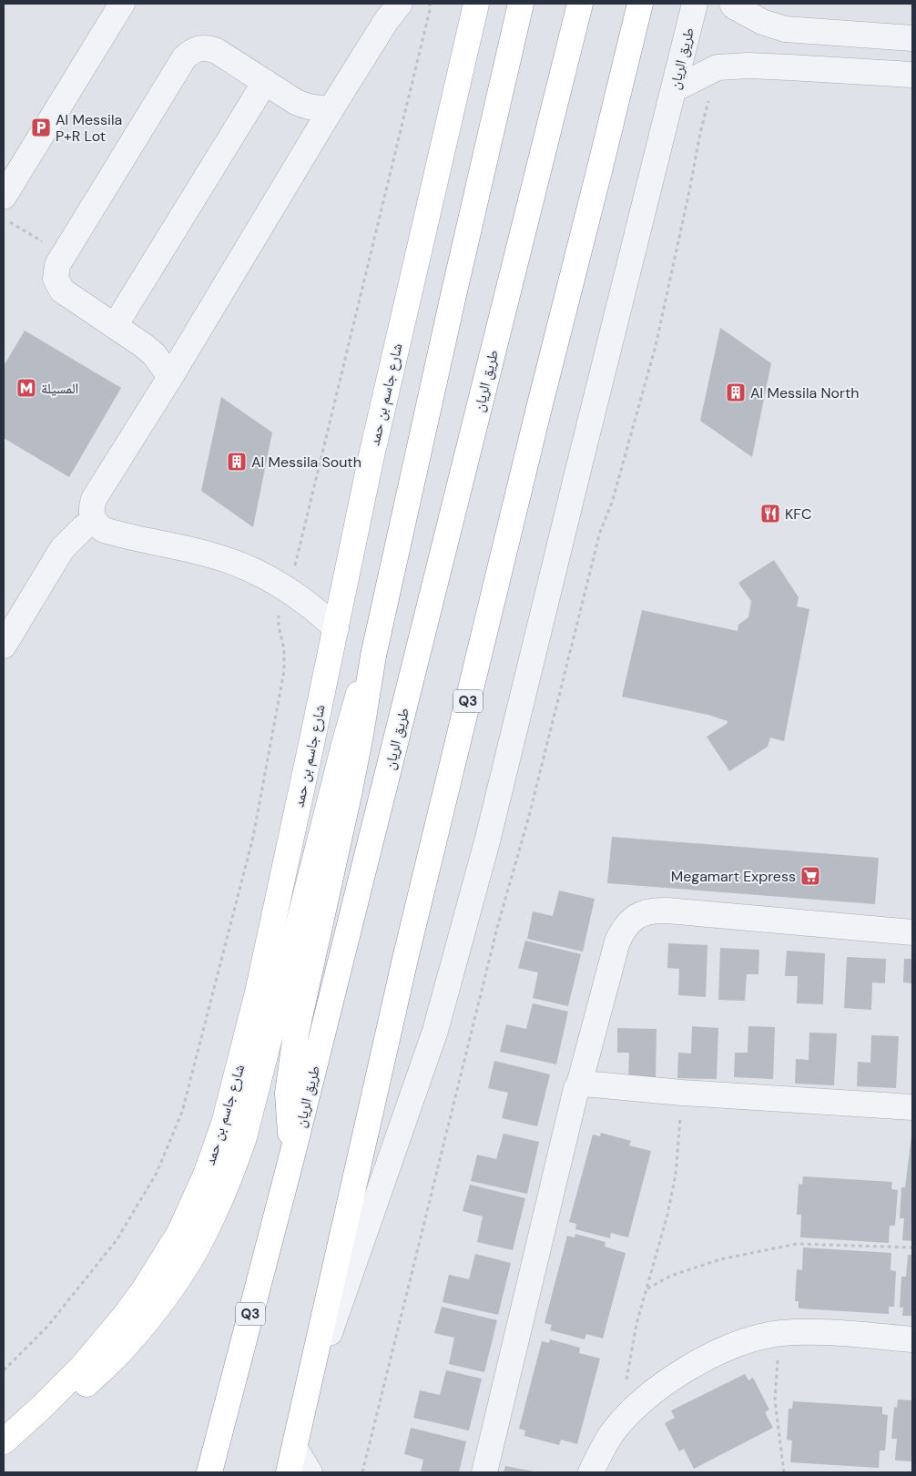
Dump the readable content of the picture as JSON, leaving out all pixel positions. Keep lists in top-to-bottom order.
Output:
{
  "streets": {
    "main road": ["طريق الريان", "شارع جاسم بن حمد", "Q3"]
  },
  "places": {
    "parking": ["Al Messila P+R Lot"],
    "metro station": ["المسيلة"],
    "building": ["Al Messila North", "Al Messila South"],
    "restaurant": ["KFC"],
    "supermarket": ["Megamart Express"]
  }
}
